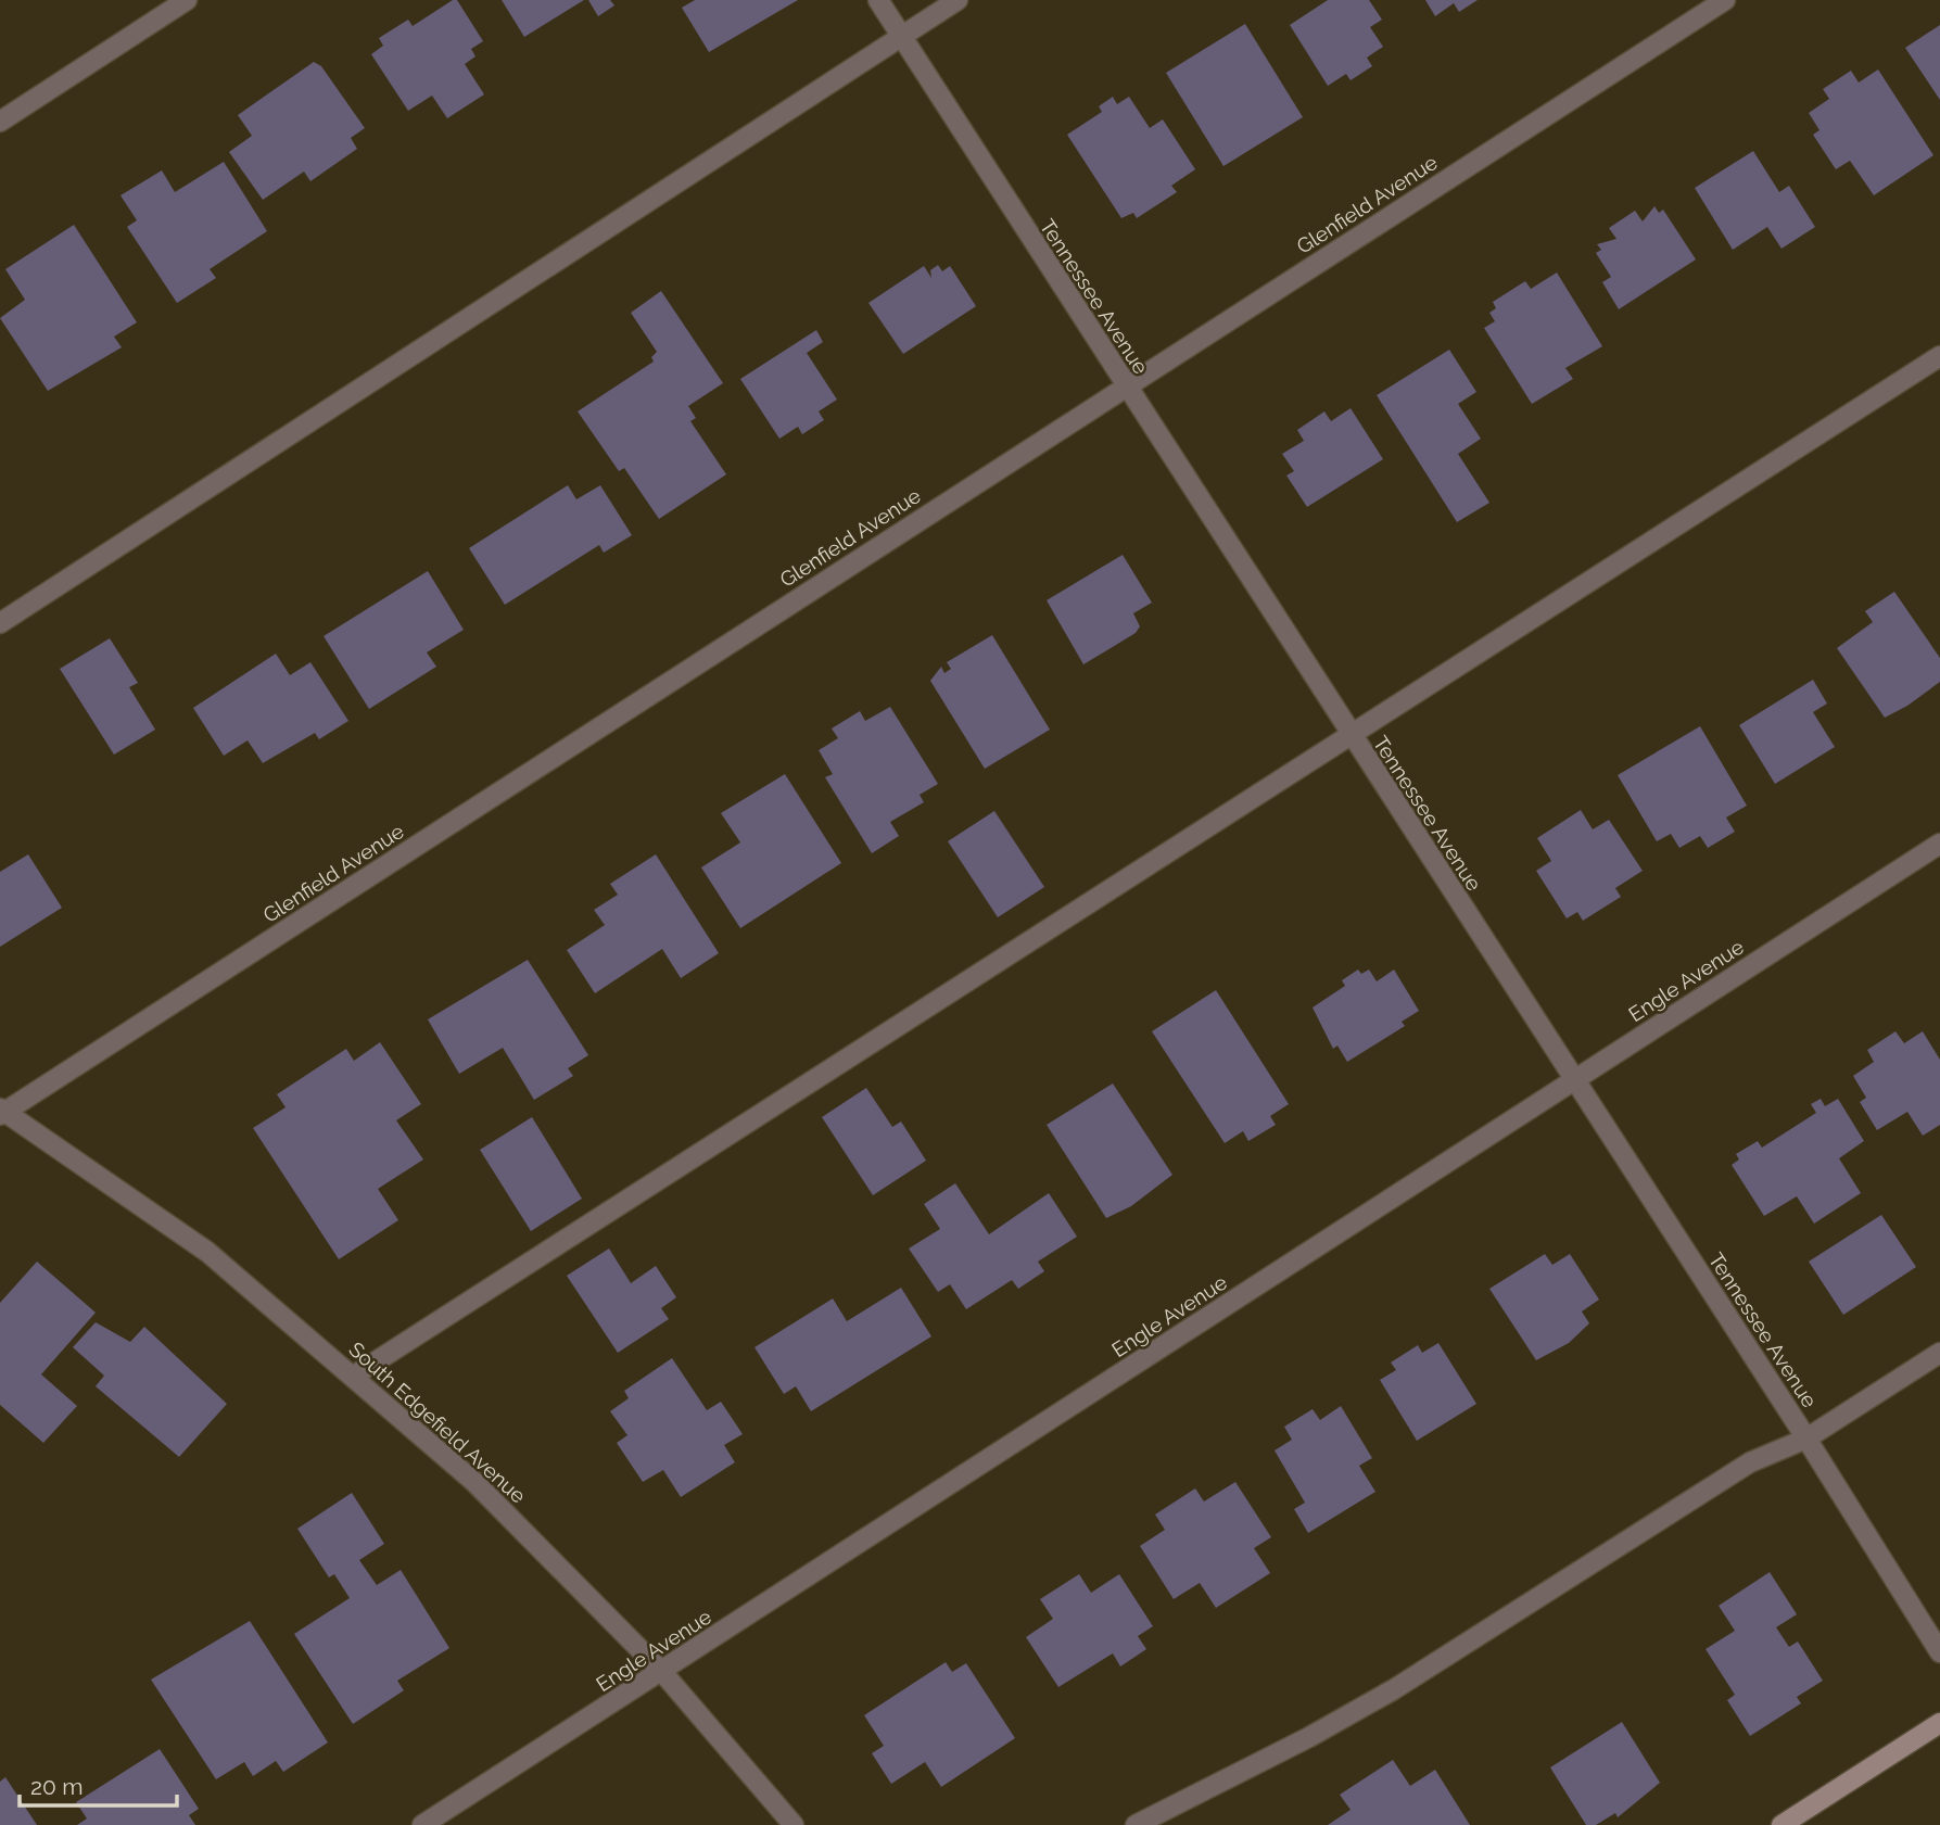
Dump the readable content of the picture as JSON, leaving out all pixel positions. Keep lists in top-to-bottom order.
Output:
{
  "streets": {
    "street": [
      "Glenfield Avenue",
      "Tennessee Avenue",
      "Engle Avenue",
      "South Edgefield Avenue"
    ]
  },
  "crossings": [
    ["Glenfield Avenue", "Tennessee Avenue"],
    ["Glenfield Avenue", "South Edgefield Avenue"],
    ["Tennessee Avenue", "Engle Avenue"],
    ["Engle Avenue", "South Edgefield Avenue"]
  ],
  "scale_bar": "20 m"
}
